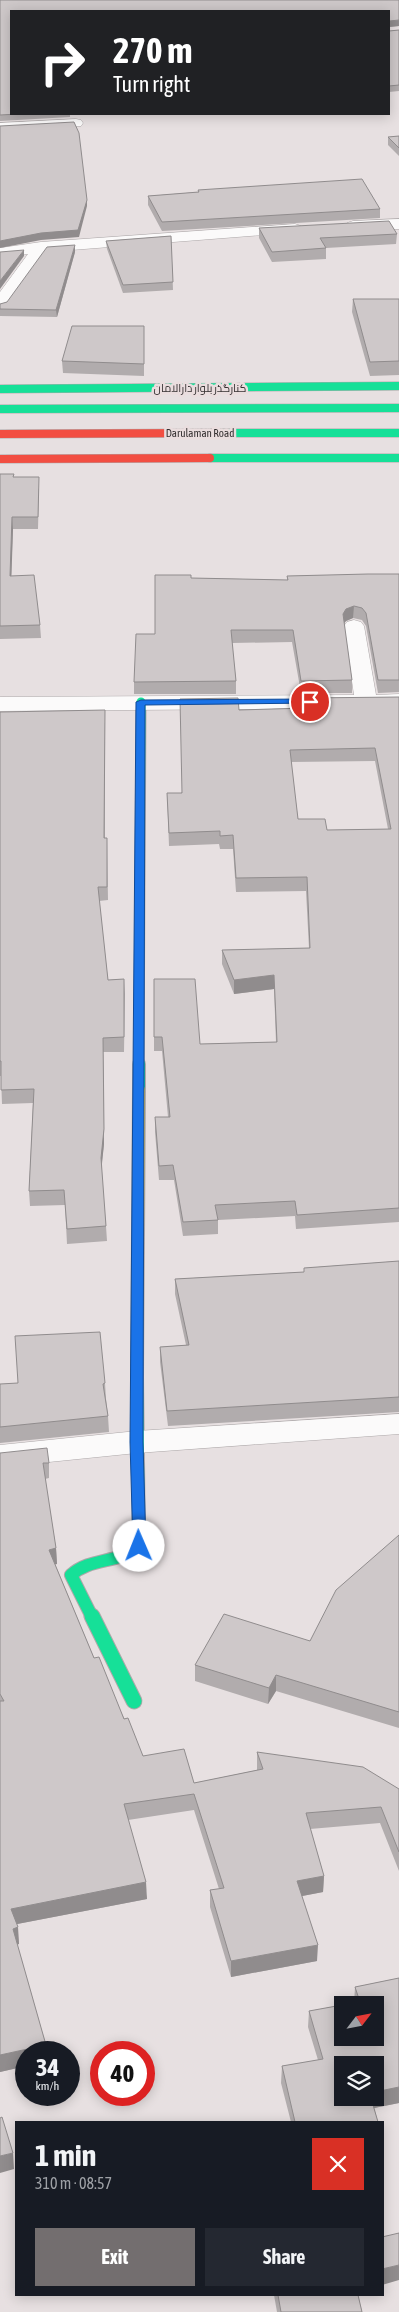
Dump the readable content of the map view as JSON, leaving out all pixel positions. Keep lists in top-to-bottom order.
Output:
{
  "streets": {
    "street": ["کنارگذر بلوار دارالامان", "Darulaman Road"]
  },
  "north": "top right",
  "page": {
    "turn": ["270 m", "Turn right"],
    "speed": "34 km/h",
    "limit": "40",
    "heading": ["1 min", "310 m · 08:57"],
    "buttons": ["Exit", "Share"]
  }
}
